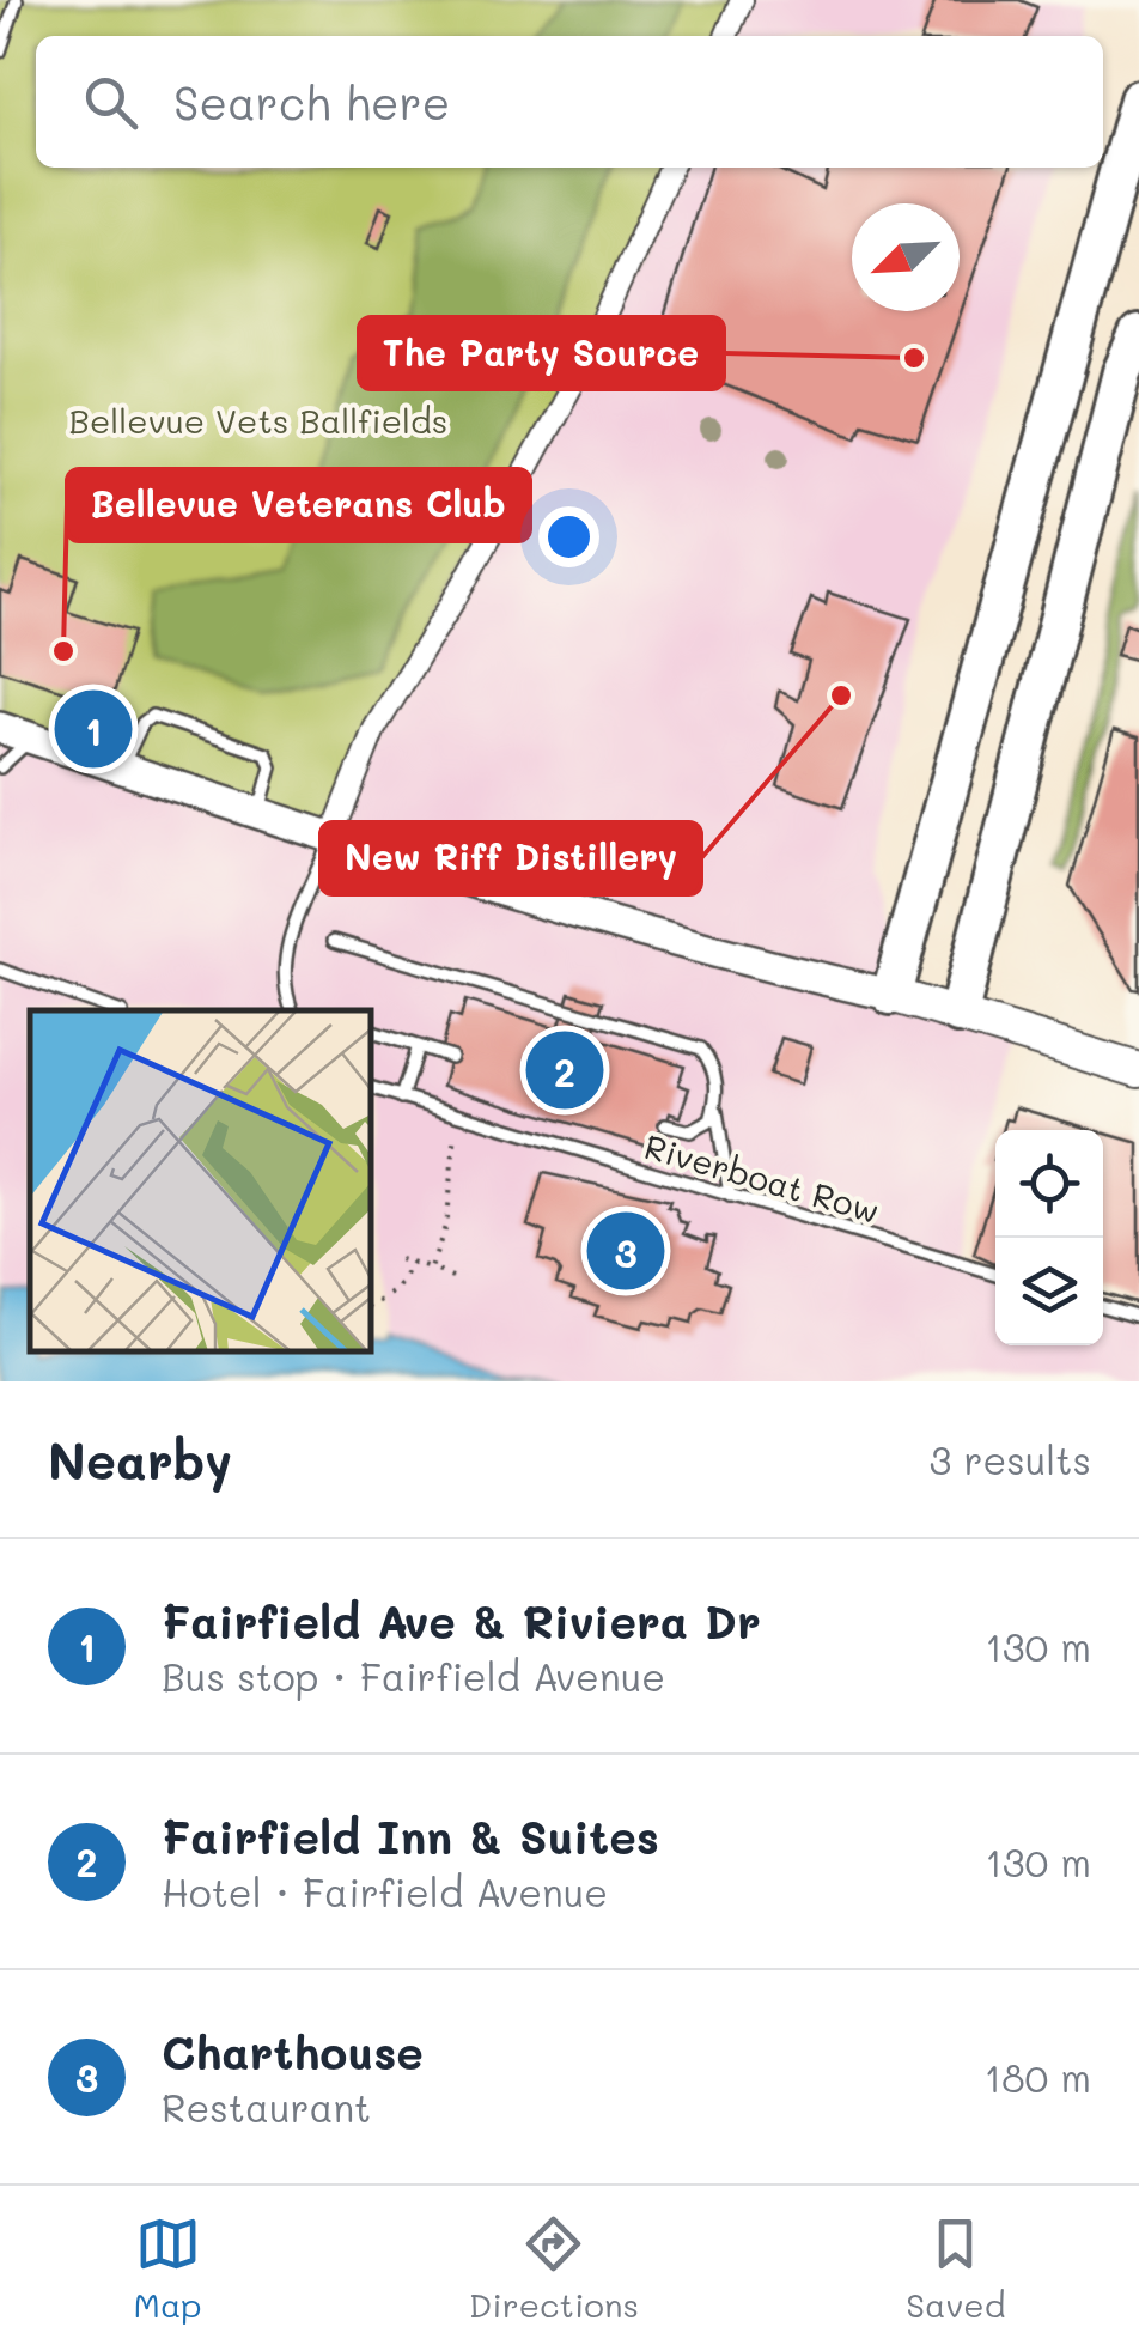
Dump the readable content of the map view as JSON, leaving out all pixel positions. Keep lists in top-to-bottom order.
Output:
{
  "streets": {
    "lane": ["Riverboat Row"]
  },
  "parks": ["Bellevue Vets Ballfields"],
  "places": ["The Party Source", "Bellevue Veterans Club", "New Riff Distillery"],
  "north": "bottom left",
  "page": {
    "search": "Search here",
    "pins": ["1", "2", "3"],
    "heading": ["Nearby", "3 results"],
    "list": [
      {
        "mark": "1",
        "name": "Fairfield Ave & Riviera Dr",
        "note": "Bus stop · Fairfield Avenue",
        "value": "130 m"
      },
      {
        "mark": "2",
        "name": "Fairfield Inn & Suites",
        "note": "Hotel · Fairfield Avenue",
        "value": "130 m"
      },
      {
        "mark": "3",
        "name": "Charthouse",
        "note": "Restaurant",
        "value": "180 m"
      }
    ],
    "nav": ["Map", "Directions", "Saved"]
  }
}
